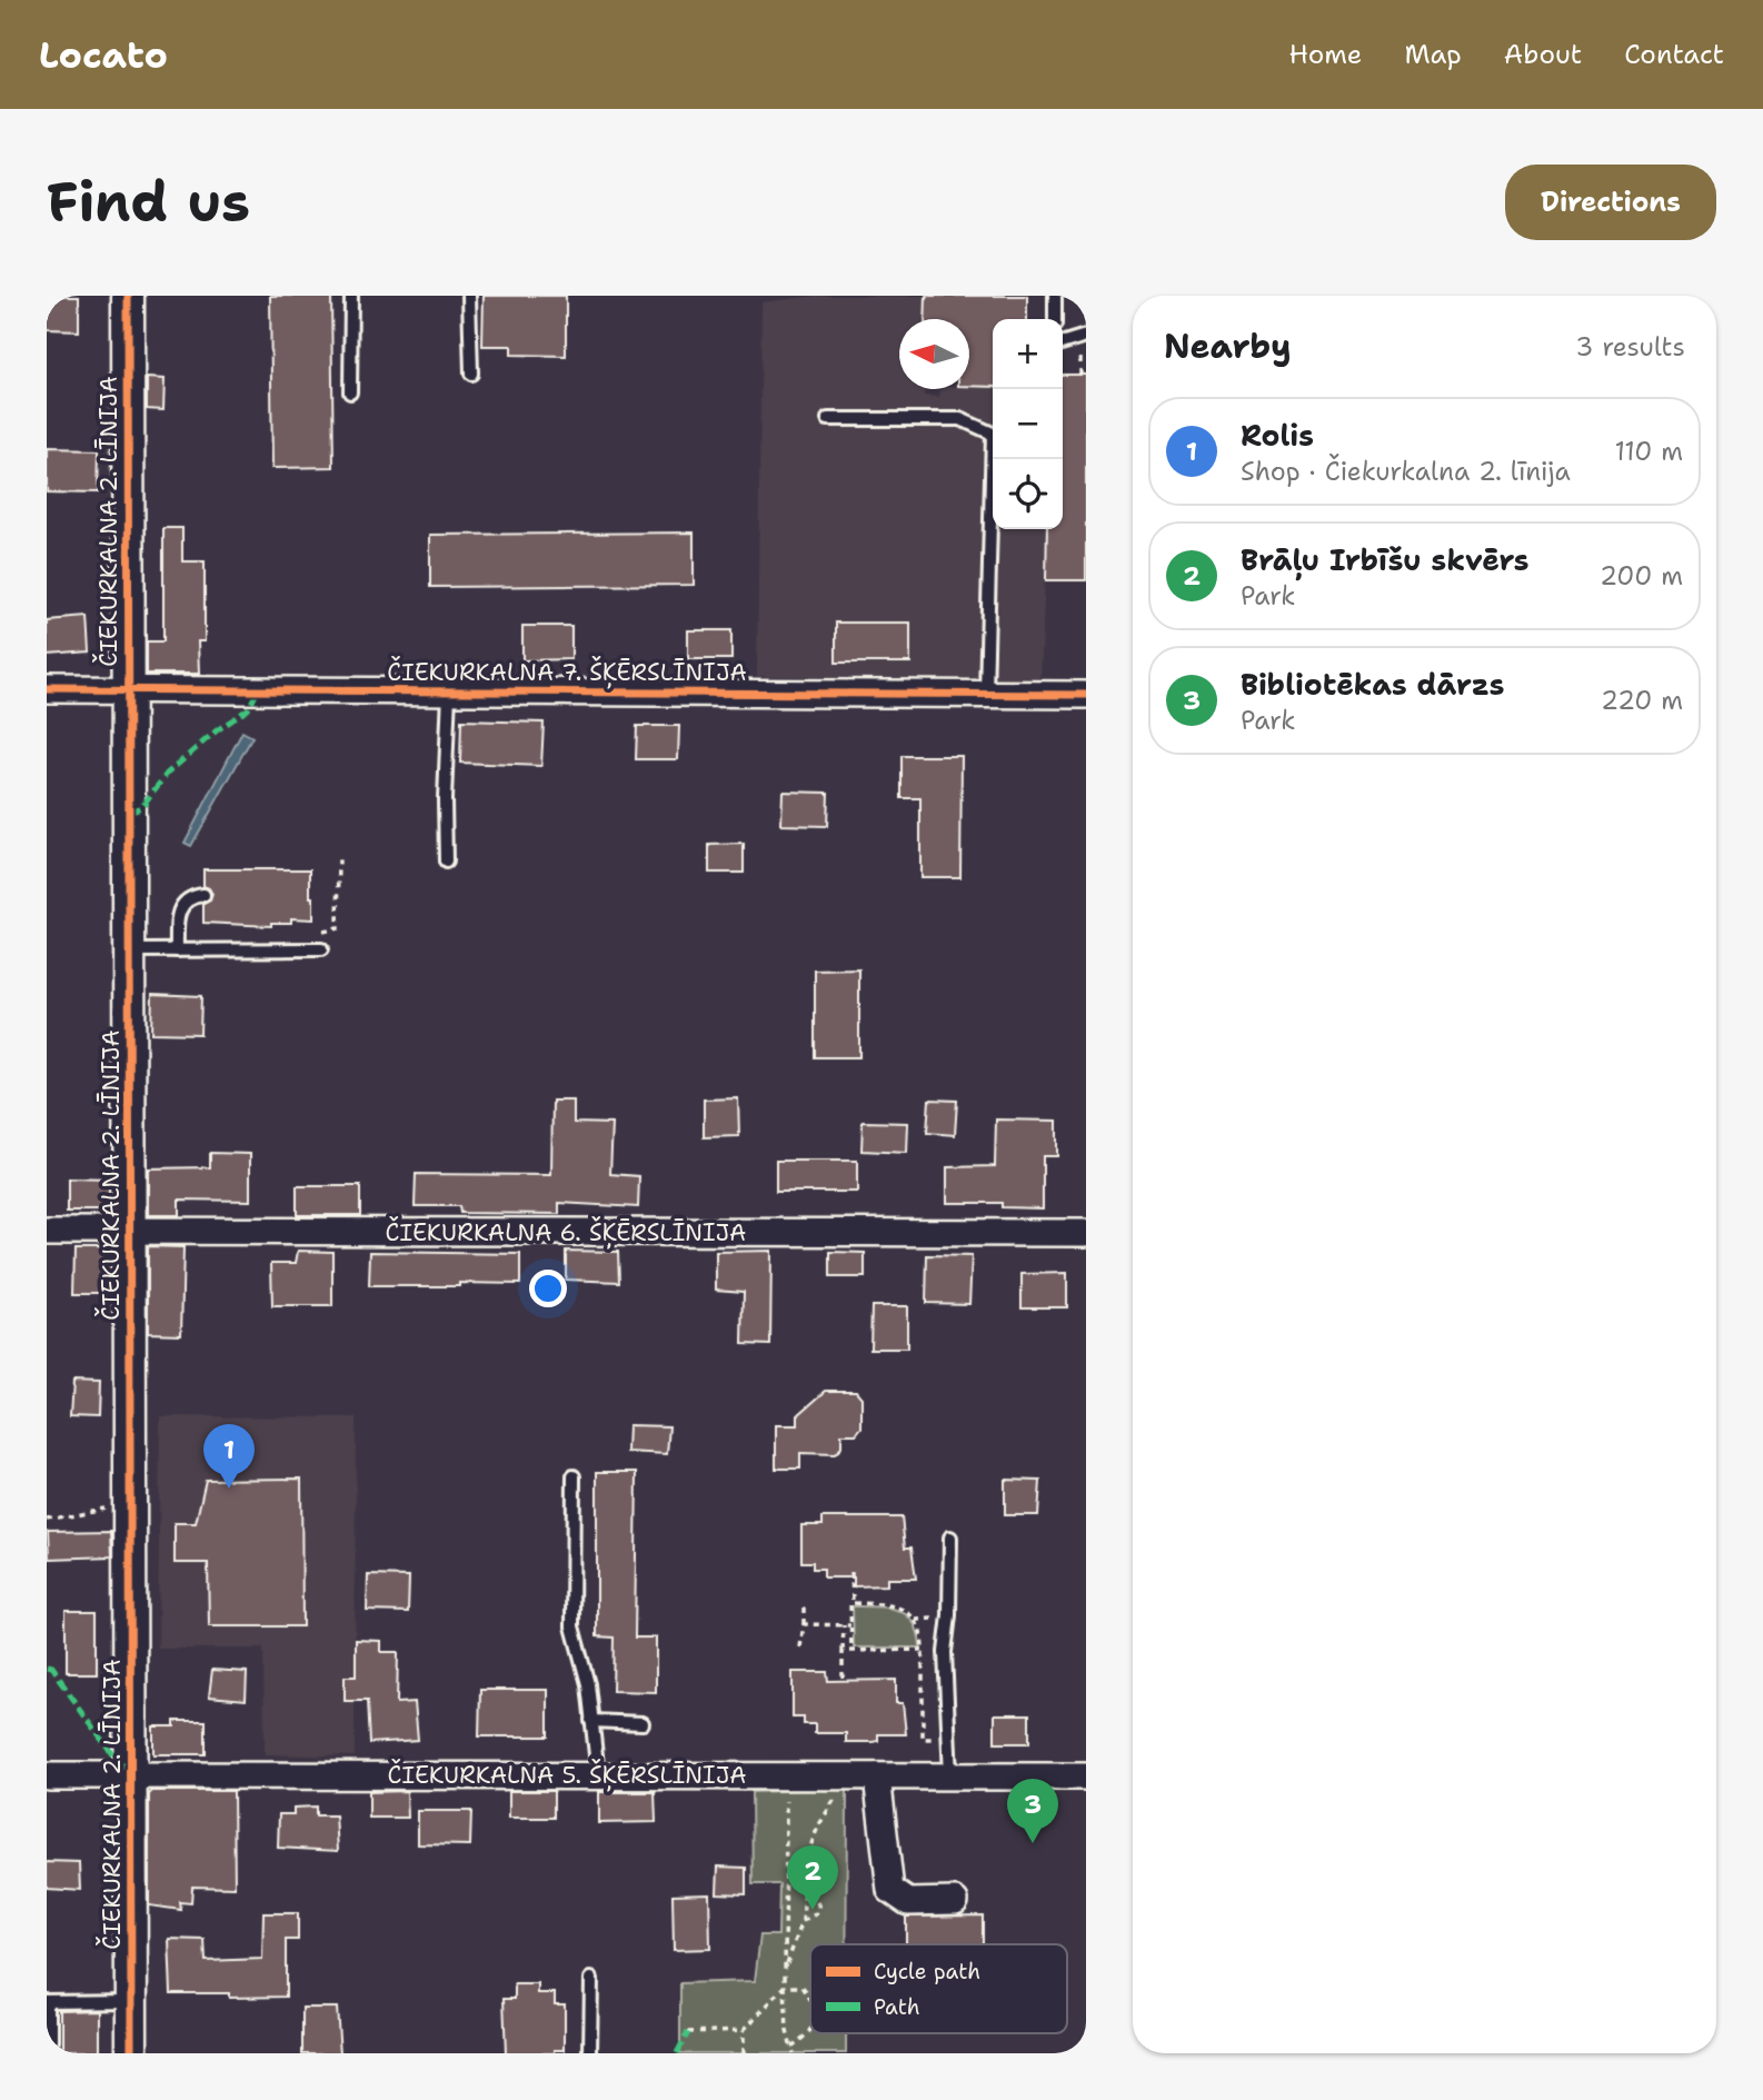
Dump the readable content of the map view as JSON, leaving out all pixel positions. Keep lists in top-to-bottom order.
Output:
{
  "streets": {
    "street": [
      "ČIEKURKALNA 2. LĪNIJA",
      "ČIEKURKALNA 7. ŠĶĒRSLĪNIJA",
      "ČIEKURKALNA 6. ŠĶĒRSLĪNIJA",
      "ČIEKURKALNA 5. ŠĶĒRSLĪNIJA"
    ]
  },
  "crossings": [
    ["ČIEKURKALNA 2. LĪNIJA", "ČIEKURKALNA 7. ŠĶĒRSLĪNIJA"],
    ["ČIEKURKALNA 2. LĪNIJA", "ČIEKURKALNA 6. ŠĶĒRSLĪNIJA"],
    ["ČIEKURKALNA 2. LĪNIJA", "ČIEKURKALNA 5. ŠĶĒRSLĪNIJA"]
  ],
  "legend": ["Cycle path", "Path"],
  "north": "left",
  "page": {
    "header": "Locato",
    "nav": [
      "Home",
      "Map",
      "About",
      "Contact"
    ],
    "buttons": "Directions",
    "title": "Find us",
    "heading": ["Nearby", "3 results"],
    "map_buttons": ["+", "−"],
    "list": [
      {
        "mark": "1",
        "name": "Rolis",
        "note": "Shop · Čiekurkalna 2. līnija",
        "value": "110 m"
      },
      {
        "mark": "2",
        "name": "Brāļu Irbīšu skvērs",
        "note": "Park",
        "value": "200 m"
      },
      {
        "mark": "3",
        "name": "Bibliotēkas dārzs",
        "note": "Park",
        "value": "220 m"
      }
    ],
    "pins": ["1", "3", "2"]
  }
}
